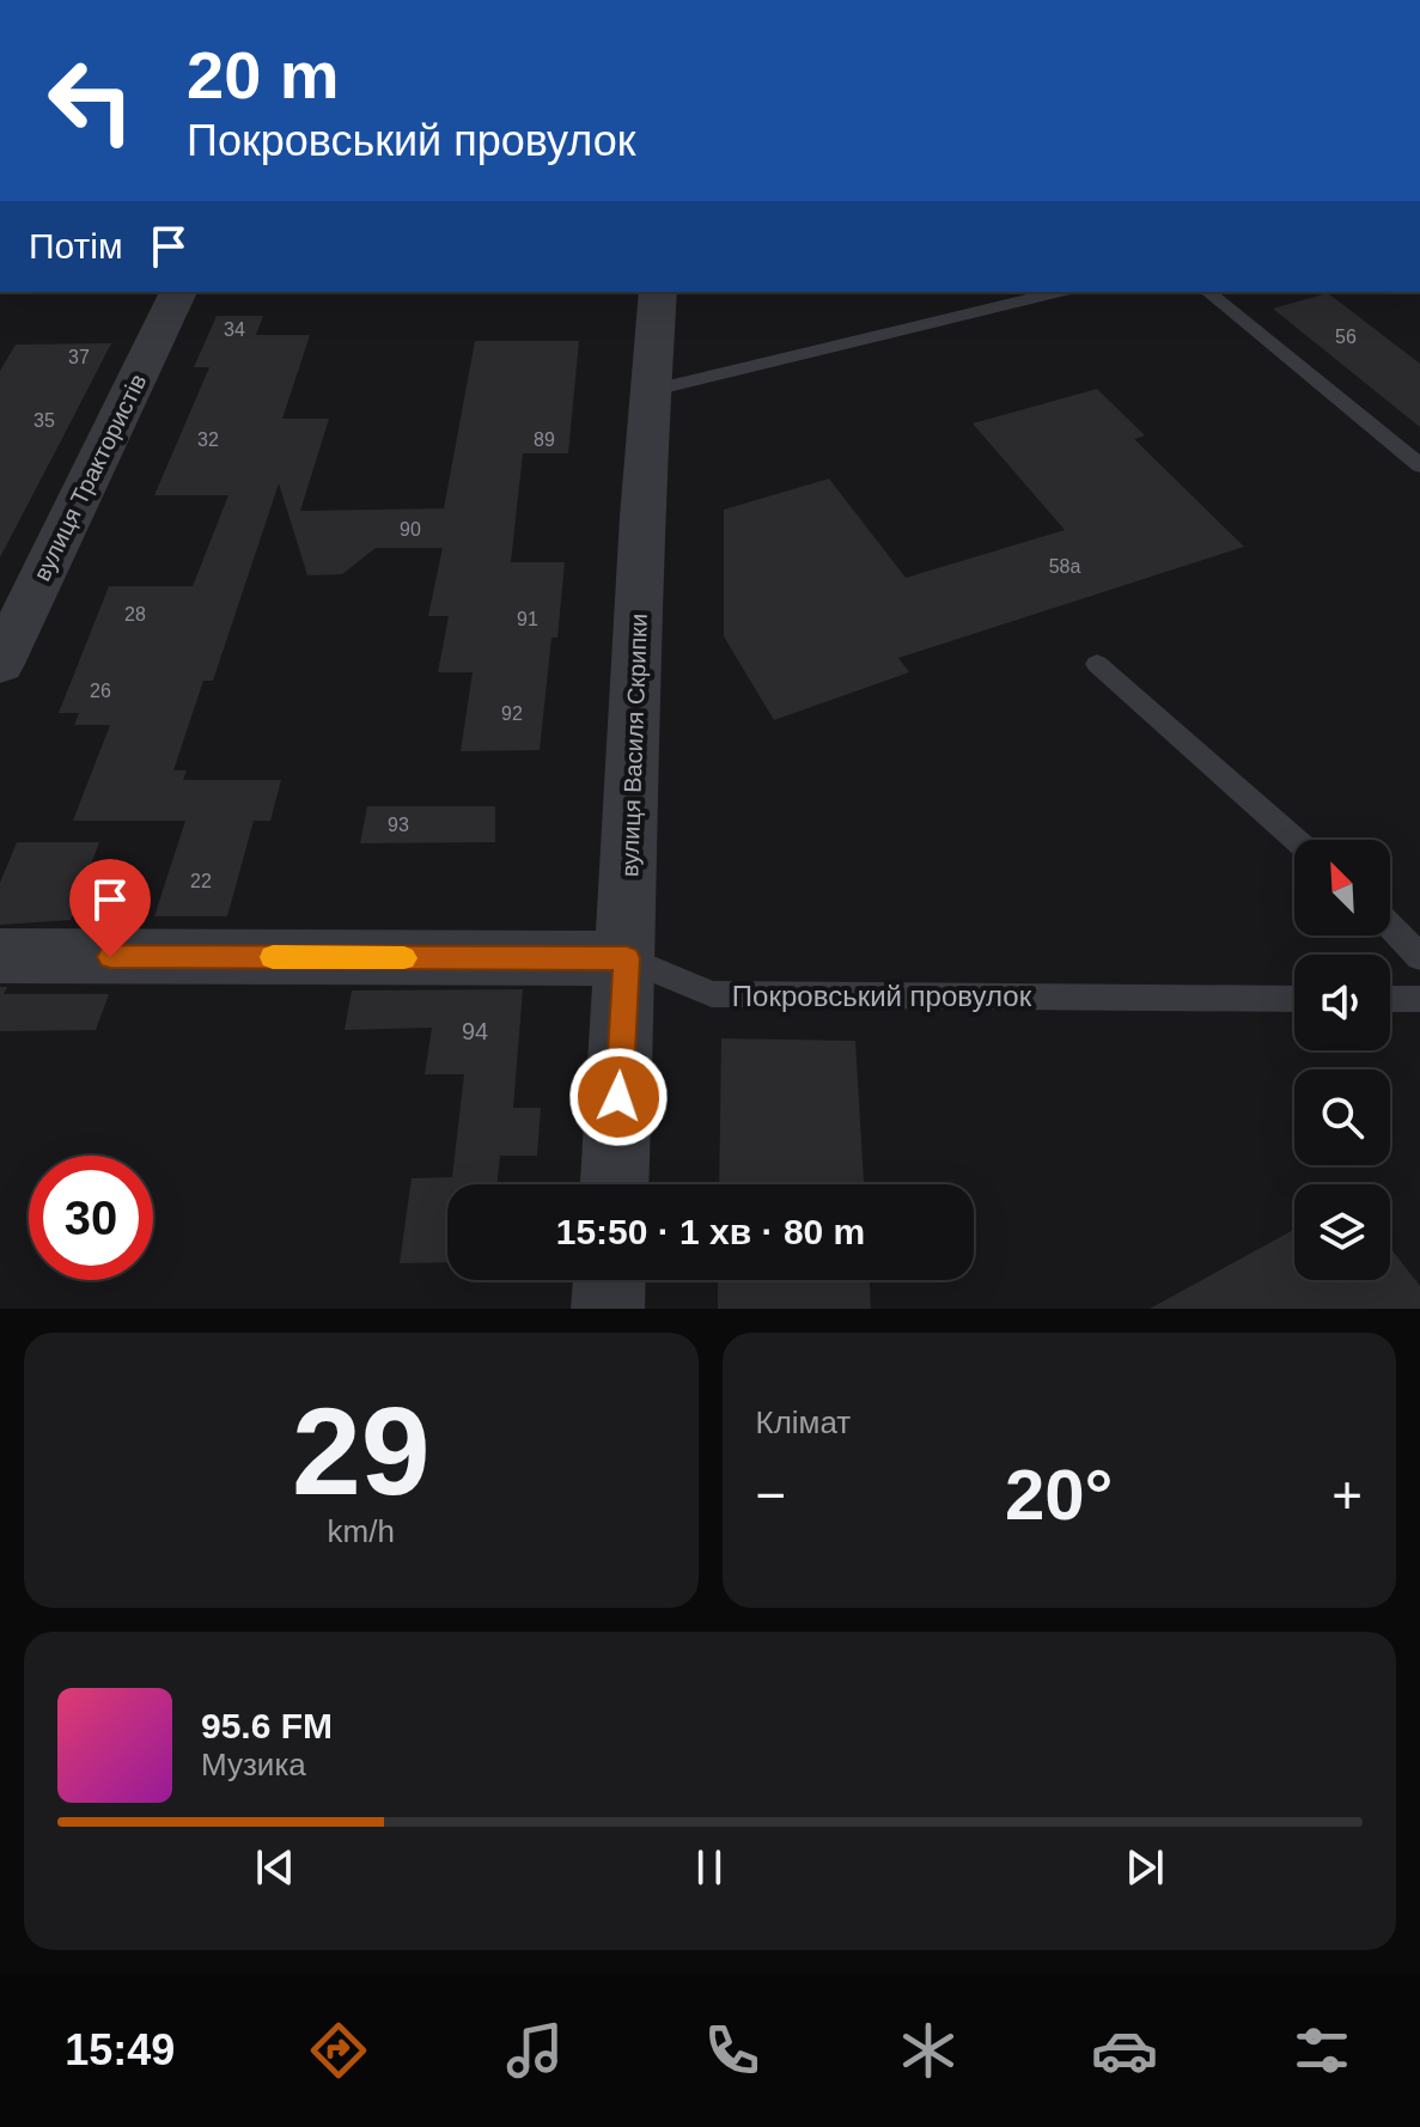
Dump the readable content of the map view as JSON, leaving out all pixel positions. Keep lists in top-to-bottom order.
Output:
{
  "streets": {
    "street": ["вулиця Трактористів", "вулиця Василя Скрипки", "Покровський провулок"]
  },
  "crossings": [
    ["вулиця Василя Скрипки", "Покровський провулок"]
  ],
  "house_numbers": [
    "34",
    "56",
    "37",
    "35",
    "32",
    "89",
    "90",
    "58а",
    "28",
    "91",
    "26",
    "92",
    "93",
    "22",
    "94"
  ],
  "north": "top left",
  "page": {
    "turn": ["20 m", "Покровський провулок"],
    "then": "Потім",
    "limit": "30",
    "trip": "15:50 · 1 хв · 80 m",
    "tile": [
      ["29", "km/h"],
      "Клімат"
    ],
    "heat": ["−", "20°", "+"],
    "song": ["95.6 FM", "Музика"],
    "tabs": "15:49"
  }
}
